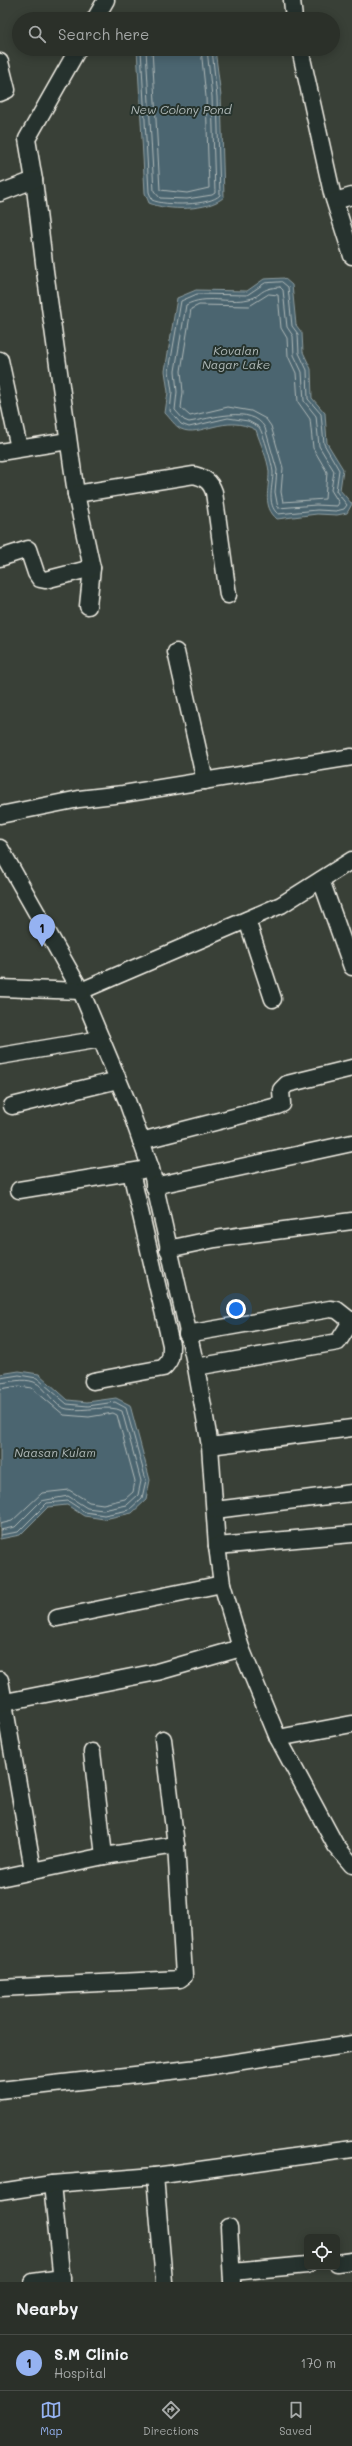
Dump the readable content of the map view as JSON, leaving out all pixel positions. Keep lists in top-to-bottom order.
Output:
{
  "water": ["New Colony Pond", "Kovalan Nagar Lake", "Naasan Kulam"],
  "page": {
    "search": "Search here",
    "pins": "1",
    "heading": "Nearby",
    "list": [
      {
        "mark": "1",
        "name": "S.M Clinic",
        "note": "Hospital",
        "value": "170 m"
      }
    ],
    "nav": ["Map", "Directions", "Saved"]
  }
}
